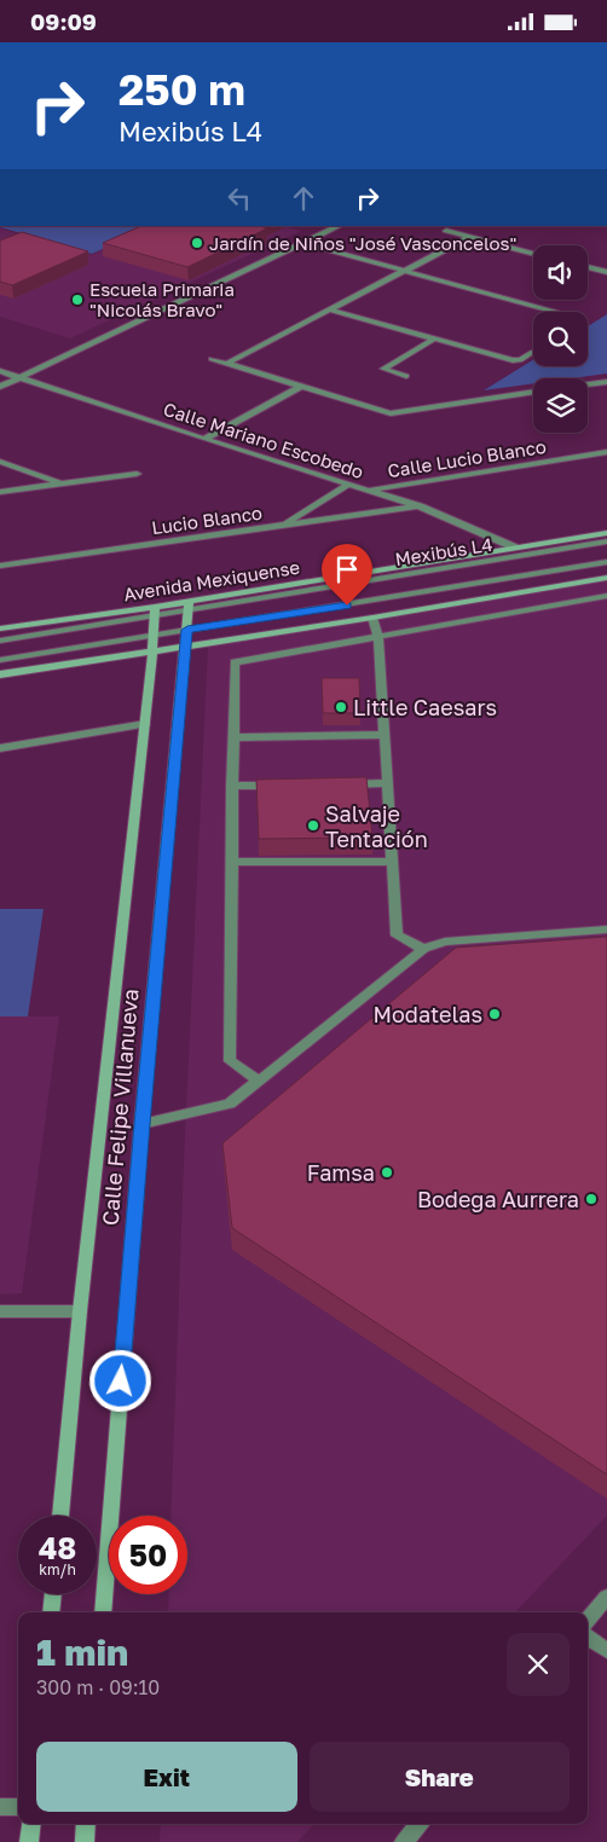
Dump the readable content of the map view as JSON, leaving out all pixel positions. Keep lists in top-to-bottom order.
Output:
{
  "streets": {
    "main road": ["Avenida Mexiquense", "Calle Felipe Villanueva"],
    "street": [
      "Calle Mariano Escobedo",
      "Calle Lucio Blanco",
      "Lucio Blanco",
      "Mexibús L4"
    ]
  },
  "crossings": [
    ["Calle Mariano Escobedo", "Calle Lucio Blanco"],
    ["Calle Mariano Escobedo", "Lucio Blanco"],
    ["Calle Mariano Escobedo", "Avenida Mexiquense"],
    ["Mexibús L4", "Avenida Mexiquense"],
    ["Mexibús L4", "Calle Felipe Villanueva"],
    ["Avenida Mexiquense", "Calle Felipe Villanueva"]
  ],
  "places": [
    "Jardín de Niños \"José Vasconcelos\"",
    "Escuela Primaria \"Nicolás Bravo\"",
    "Little Caesars",
    "Salvaje Tentación",
    "Modatelas",
    "Famsa",
    "Bodega Aurrera"
  ],
  "page": {
    "status": "09:09",
    "turn": ["250 m", "Mexibús L4"],
    "speed": "48 km/h",
    "limit": "50",
    "heading": ["1 min", "300 m · 09:10"],
    "buttons": ["Exit", "Share"]
  }
}
